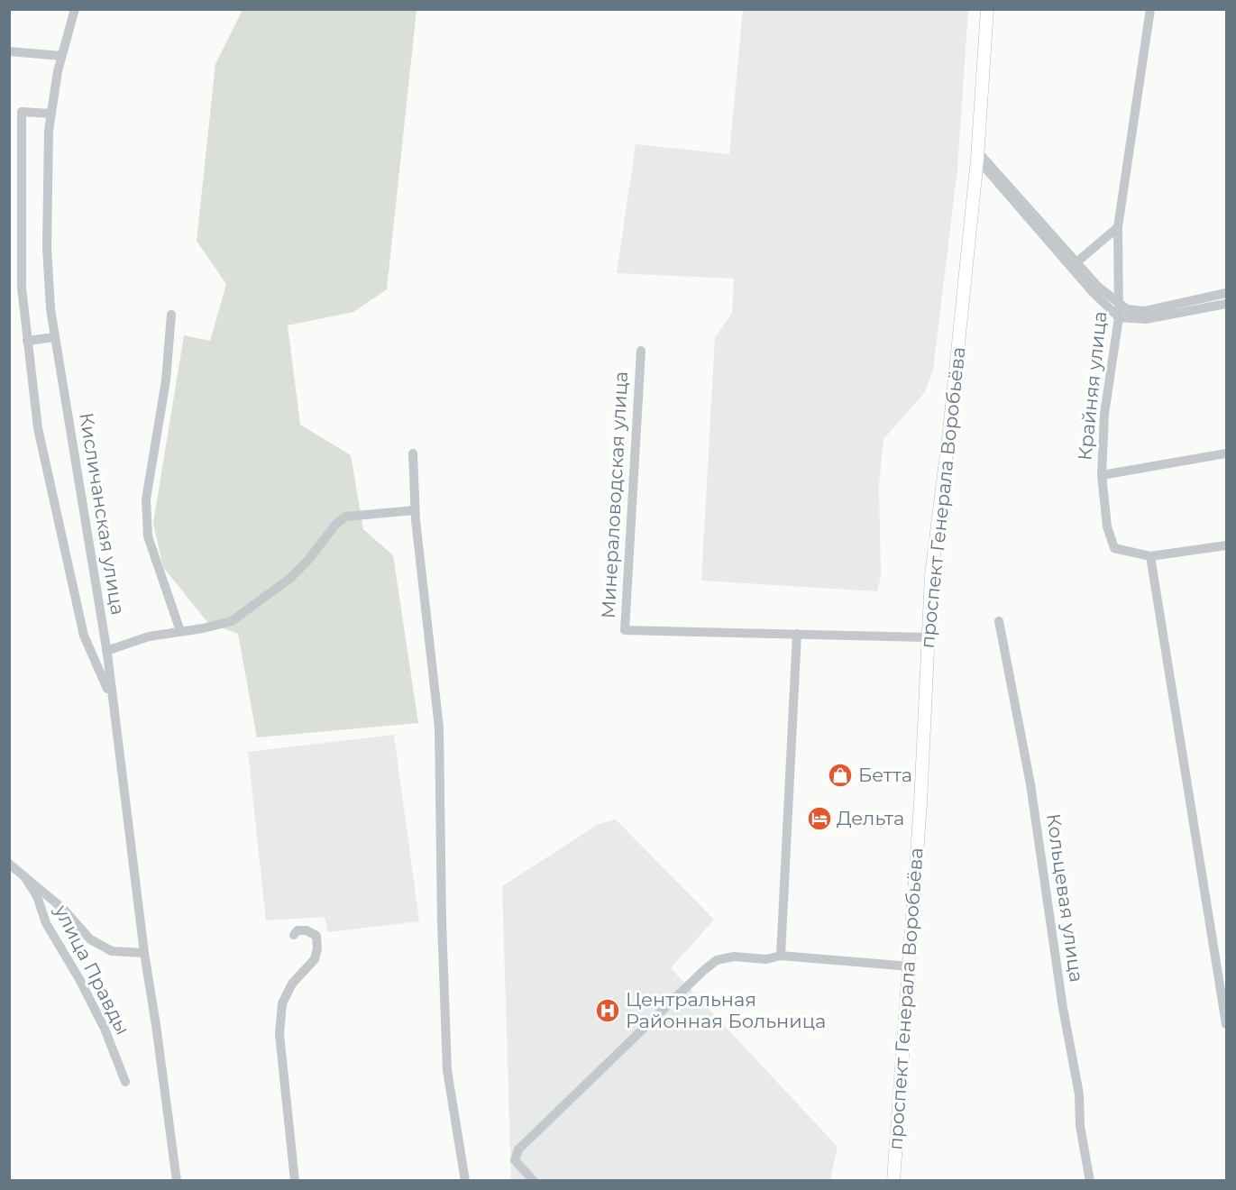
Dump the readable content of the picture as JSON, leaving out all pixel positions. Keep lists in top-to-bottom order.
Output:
{
  "streets": {
    "main road": ["проспект Генерала Воробьёва"],
    "street": [
      "Крайняя улица",
      "Минераловодская улица",
      "Кисличанская улица",
      "Кольцевая улица",
      "улица Правды"
    ]
  },
  "crossings": [
    ["Минераловодская улица", "проспект Генерала Воробьёва"],
    ["Кисличанская улица", "улица Правды"]
  ],
  "places": {
    "shop": ["Бетта"],
    "hotel": ["Дельта"],
    "hospital": ["Центральная Районная Больница"]
  }
}
